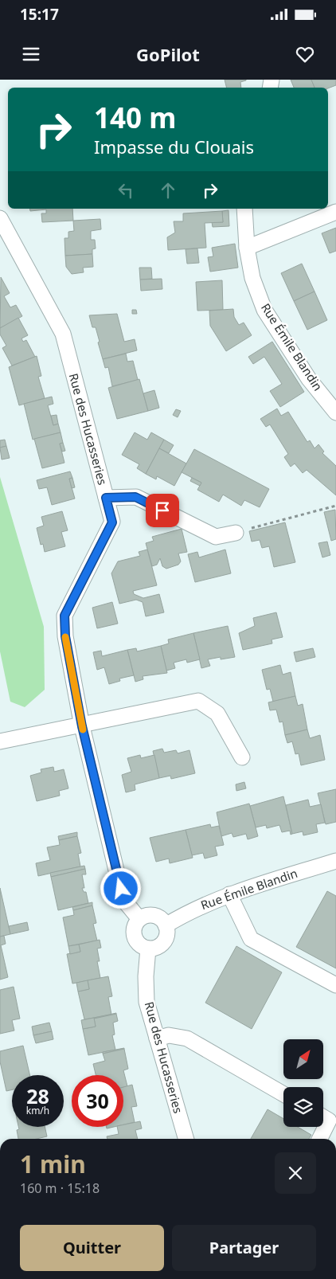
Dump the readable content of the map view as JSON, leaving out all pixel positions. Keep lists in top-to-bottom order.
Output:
{
  "streets": {
    "street": ["Rue Émile Blandin", "Rue des Hucasseries"]
  },
  "crossings": [
    ["Rue Émile Blandin", "Rue des Hucasseries"]
  ],
  "north": "top right",
  "page": {
    "status": "15:17",
    "header": "GoPilot",
    "turn": ["140 m", "Impasse du Clouais"],
    "speed": "28 km/h",
    "limit": "30",
    "heading": ["1 min", "160 m · 15:18"],
    "buttons": ["Quitter", "Partager"]
  }
}
